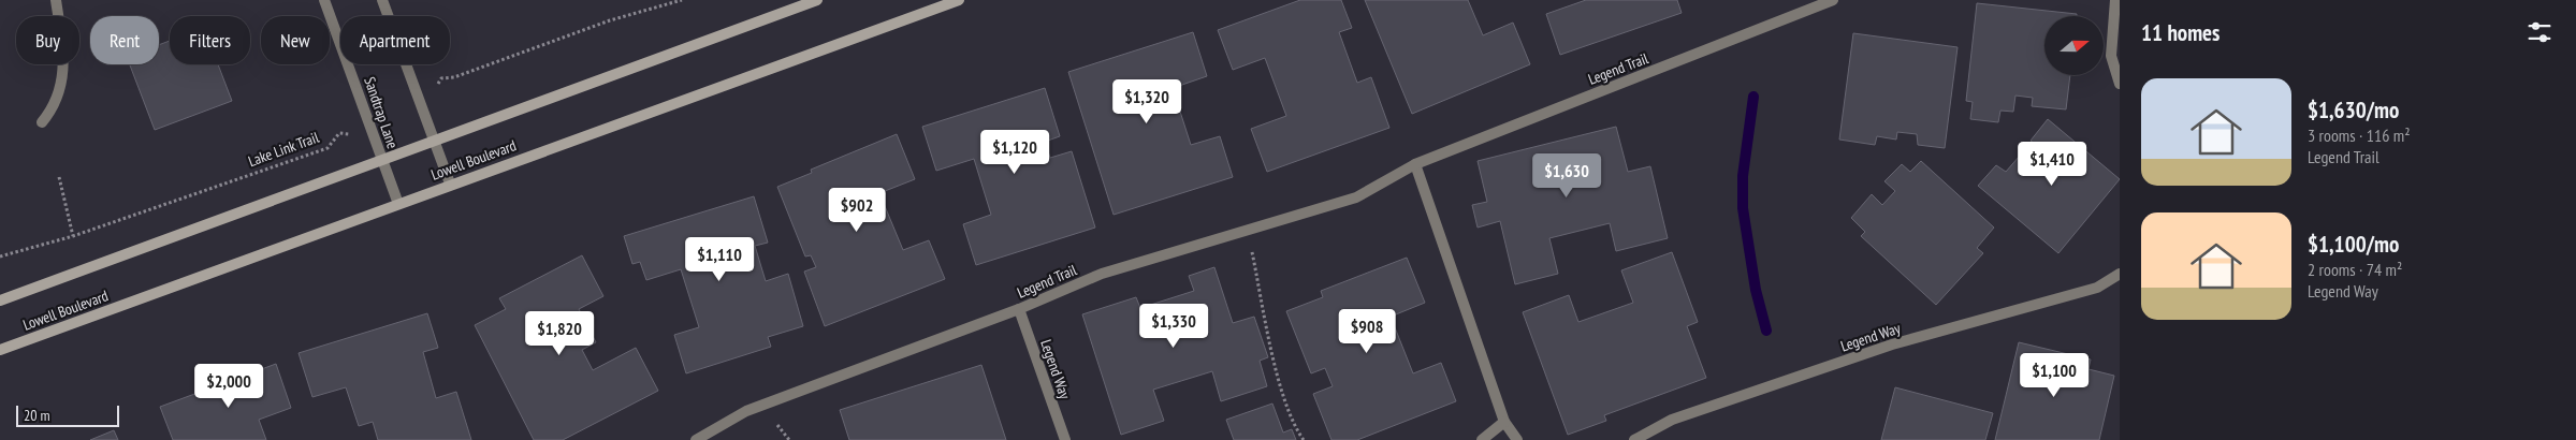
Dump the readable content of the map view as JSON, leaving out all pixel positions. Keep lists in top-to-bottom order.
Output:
{
  "streets": {
    "main road": ["Lowell Boulevard"],
    "street": ["Legend Trail", "Sandtrap Lane", "Legend Way"],
    "path": ["Lake Link Trail"]
  },
  "crossings": [
    ["Legend Trail", "Legend Way"],
    ["Sandtrap Lane", "Lake Link Trail"],
    ["Sandtrap Lane", "Lowell Boulevard"]
  ],
  "scale_bar": "20 m",
  "north": "right",
  "page": {
    "heading": "11 homes",
    "chip": [
      "Buy",
      "Rent",
      "Filters",
      "New",
      "Apartment"
    ],
    "list": [
      {
        "name": "$1,630/mo",
        "note": "3 rooms · 116 m² · Legend Trail"
      },
      {
        "name": "$1,100/mo",
        "note": "2 rooms · 74 m² · Legend Way"
      }
    ],
    "price": [
      "$1,320",
      "$1,120",
      "$1,410",
      "$1,630",
      "$902",
      "$1,110",
      "$1,330",
      "$908",
      "$1,820",
      "$1,100",
      "$2,000"
    ],
    "scale": "20 m"
  }
}
